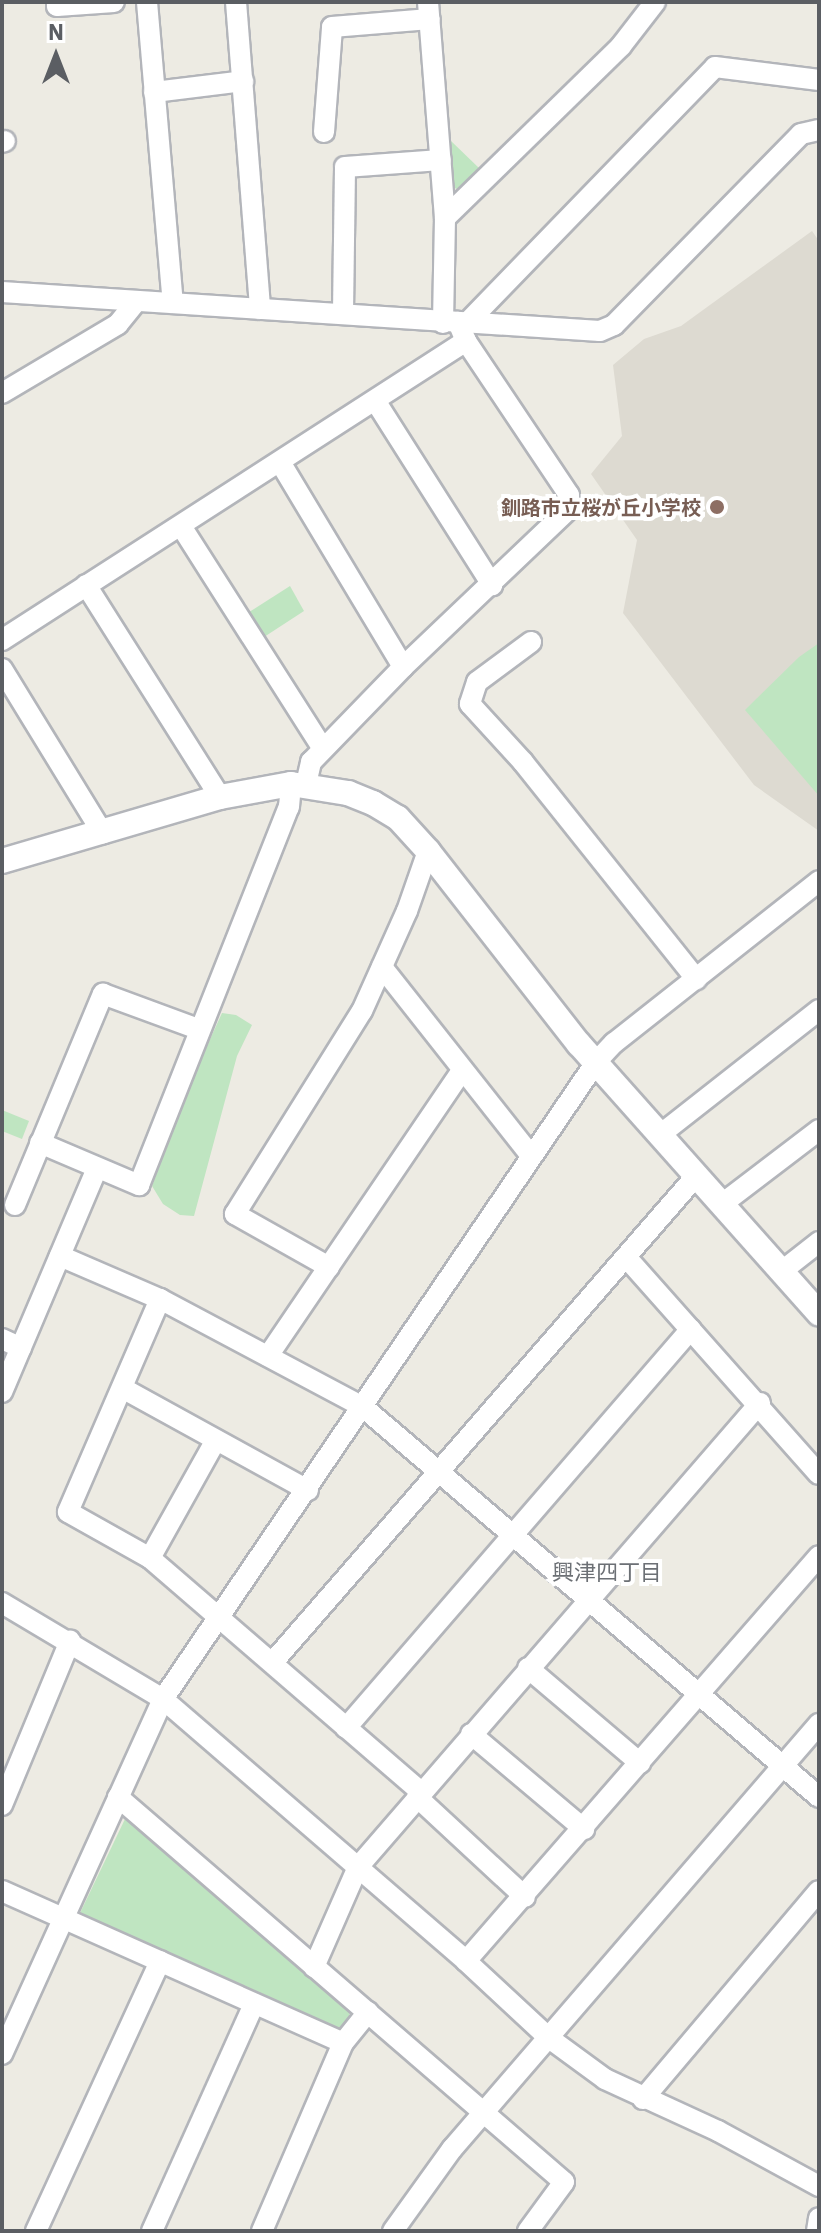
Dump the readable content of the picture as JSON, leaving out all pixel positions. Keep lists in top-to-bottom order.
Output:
{
  "districts": ["興津四丁目"],
  "places": ["釧路市立桜が丘小学校"],
  "north": "top"
}
